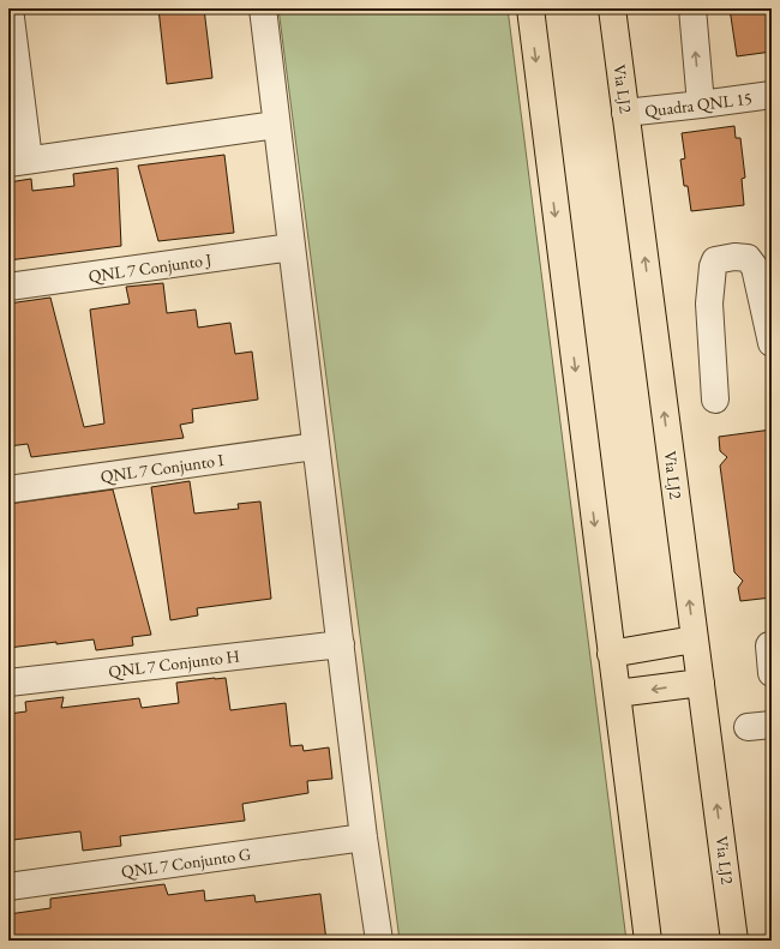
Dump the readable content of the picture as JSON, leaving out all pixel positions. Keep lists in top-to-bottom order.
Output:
{
  "streets": {
    "main road": ["Via LJ2"],
    "street": [
      "Quadra QNL 15",
      "QNL 7 Conjunto J",
      "QNL 7 Conjunto I",
      "QNL 7 Conjunto H",
      "QNL 7 Conjunto G"
    ]
  },
  "crossings": [
    ["Via LJ2", "Quadra QNL 15"]
  ]
}
